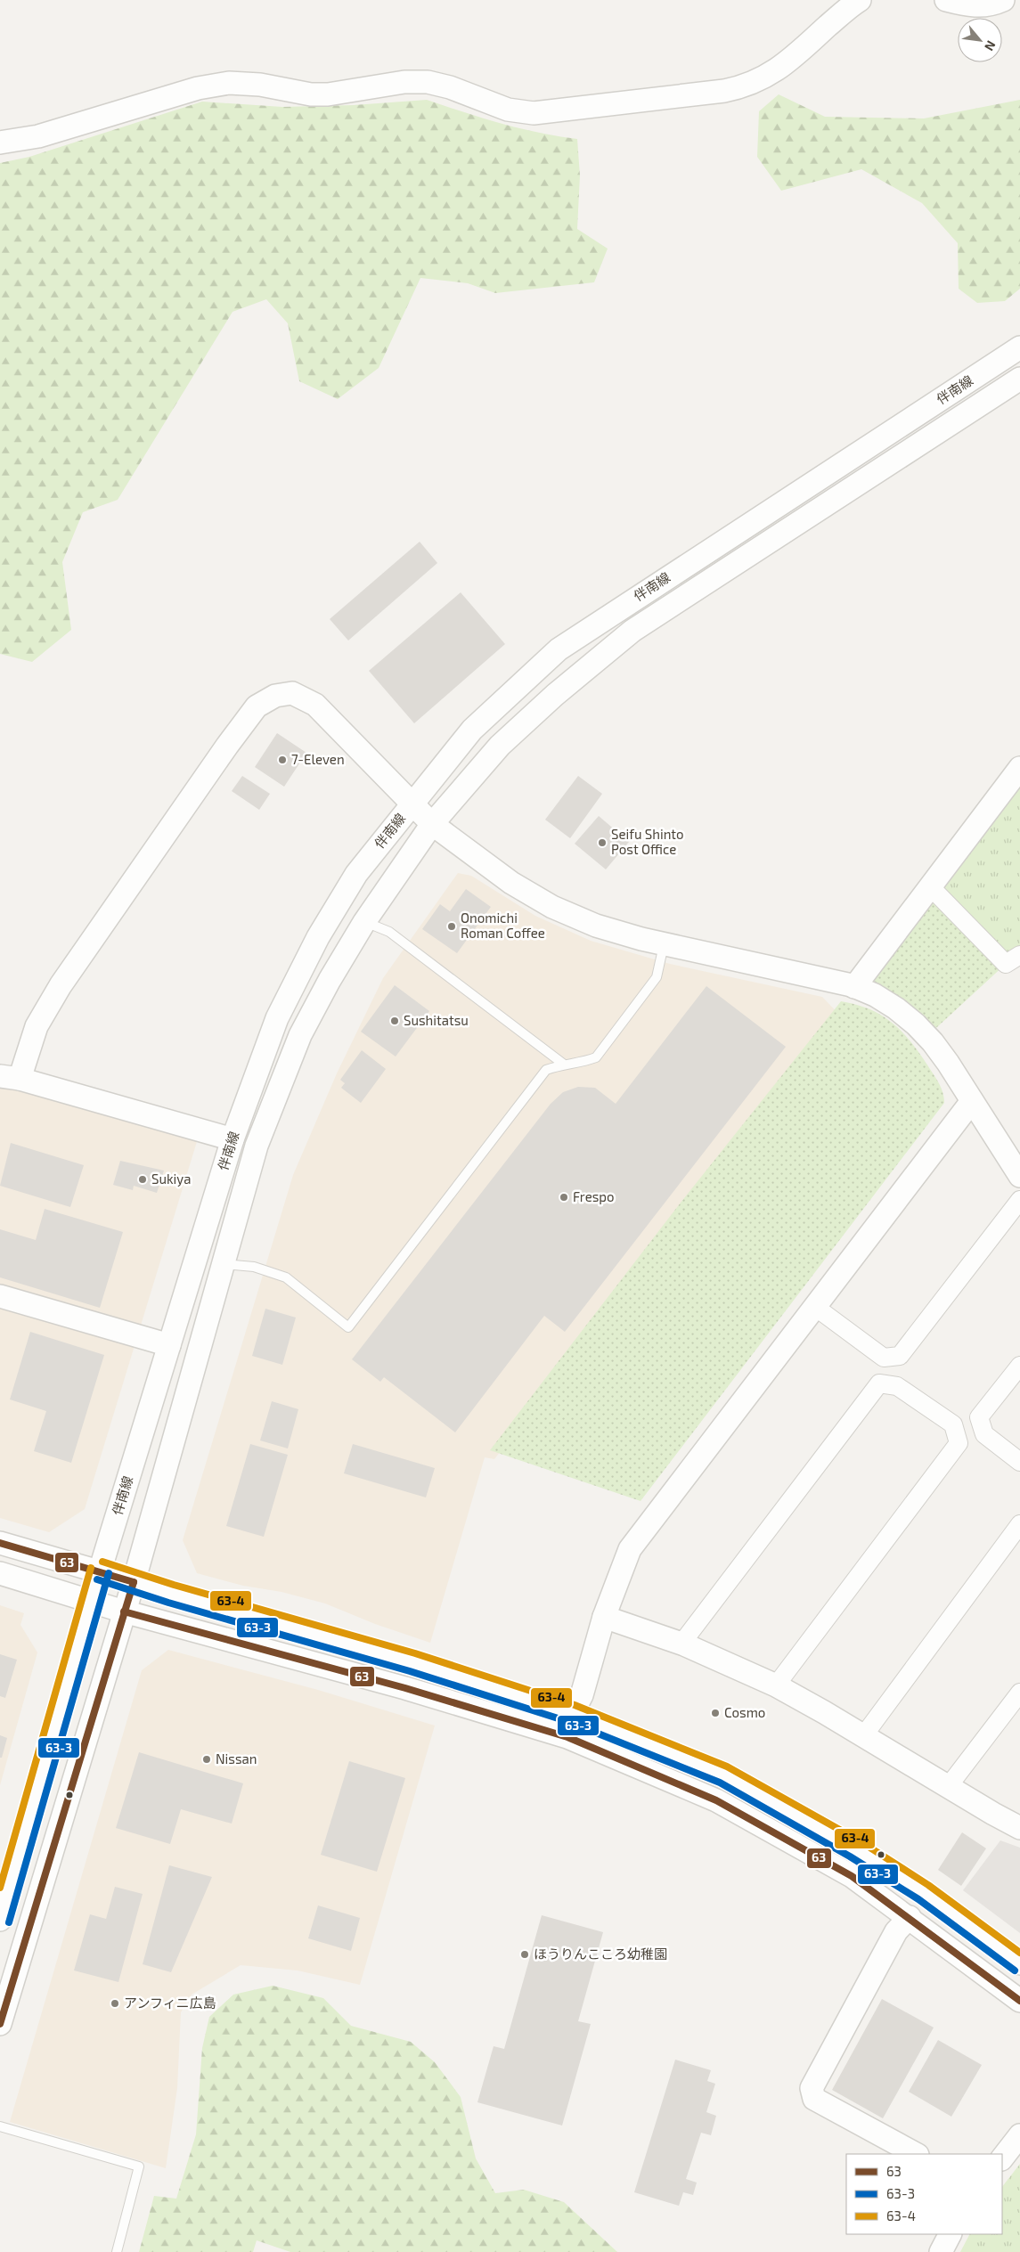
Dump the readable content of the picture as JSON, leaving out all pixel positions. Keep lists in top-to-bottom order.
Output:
{
  "streets": {
    "street": ["伴南線"]
  },
  "places": [
    "7-Eleven",
    "Seifu Shinto Post Office",
    "Onomichi Roman Coffee",
    "Sushitatsu",
    "Sukiya",
    "Frespo",
    "Cosmo",
    "Nissan",
    "ほうりんこころ幼稚園",
    "アンフィニ広島"
  ],
  "lines": ["transit line 63", "transit line 63-4", "transit line 63-3"],
  "legend": ["63", "63-3", "63-4"],
  "north": "bottom right"
}
